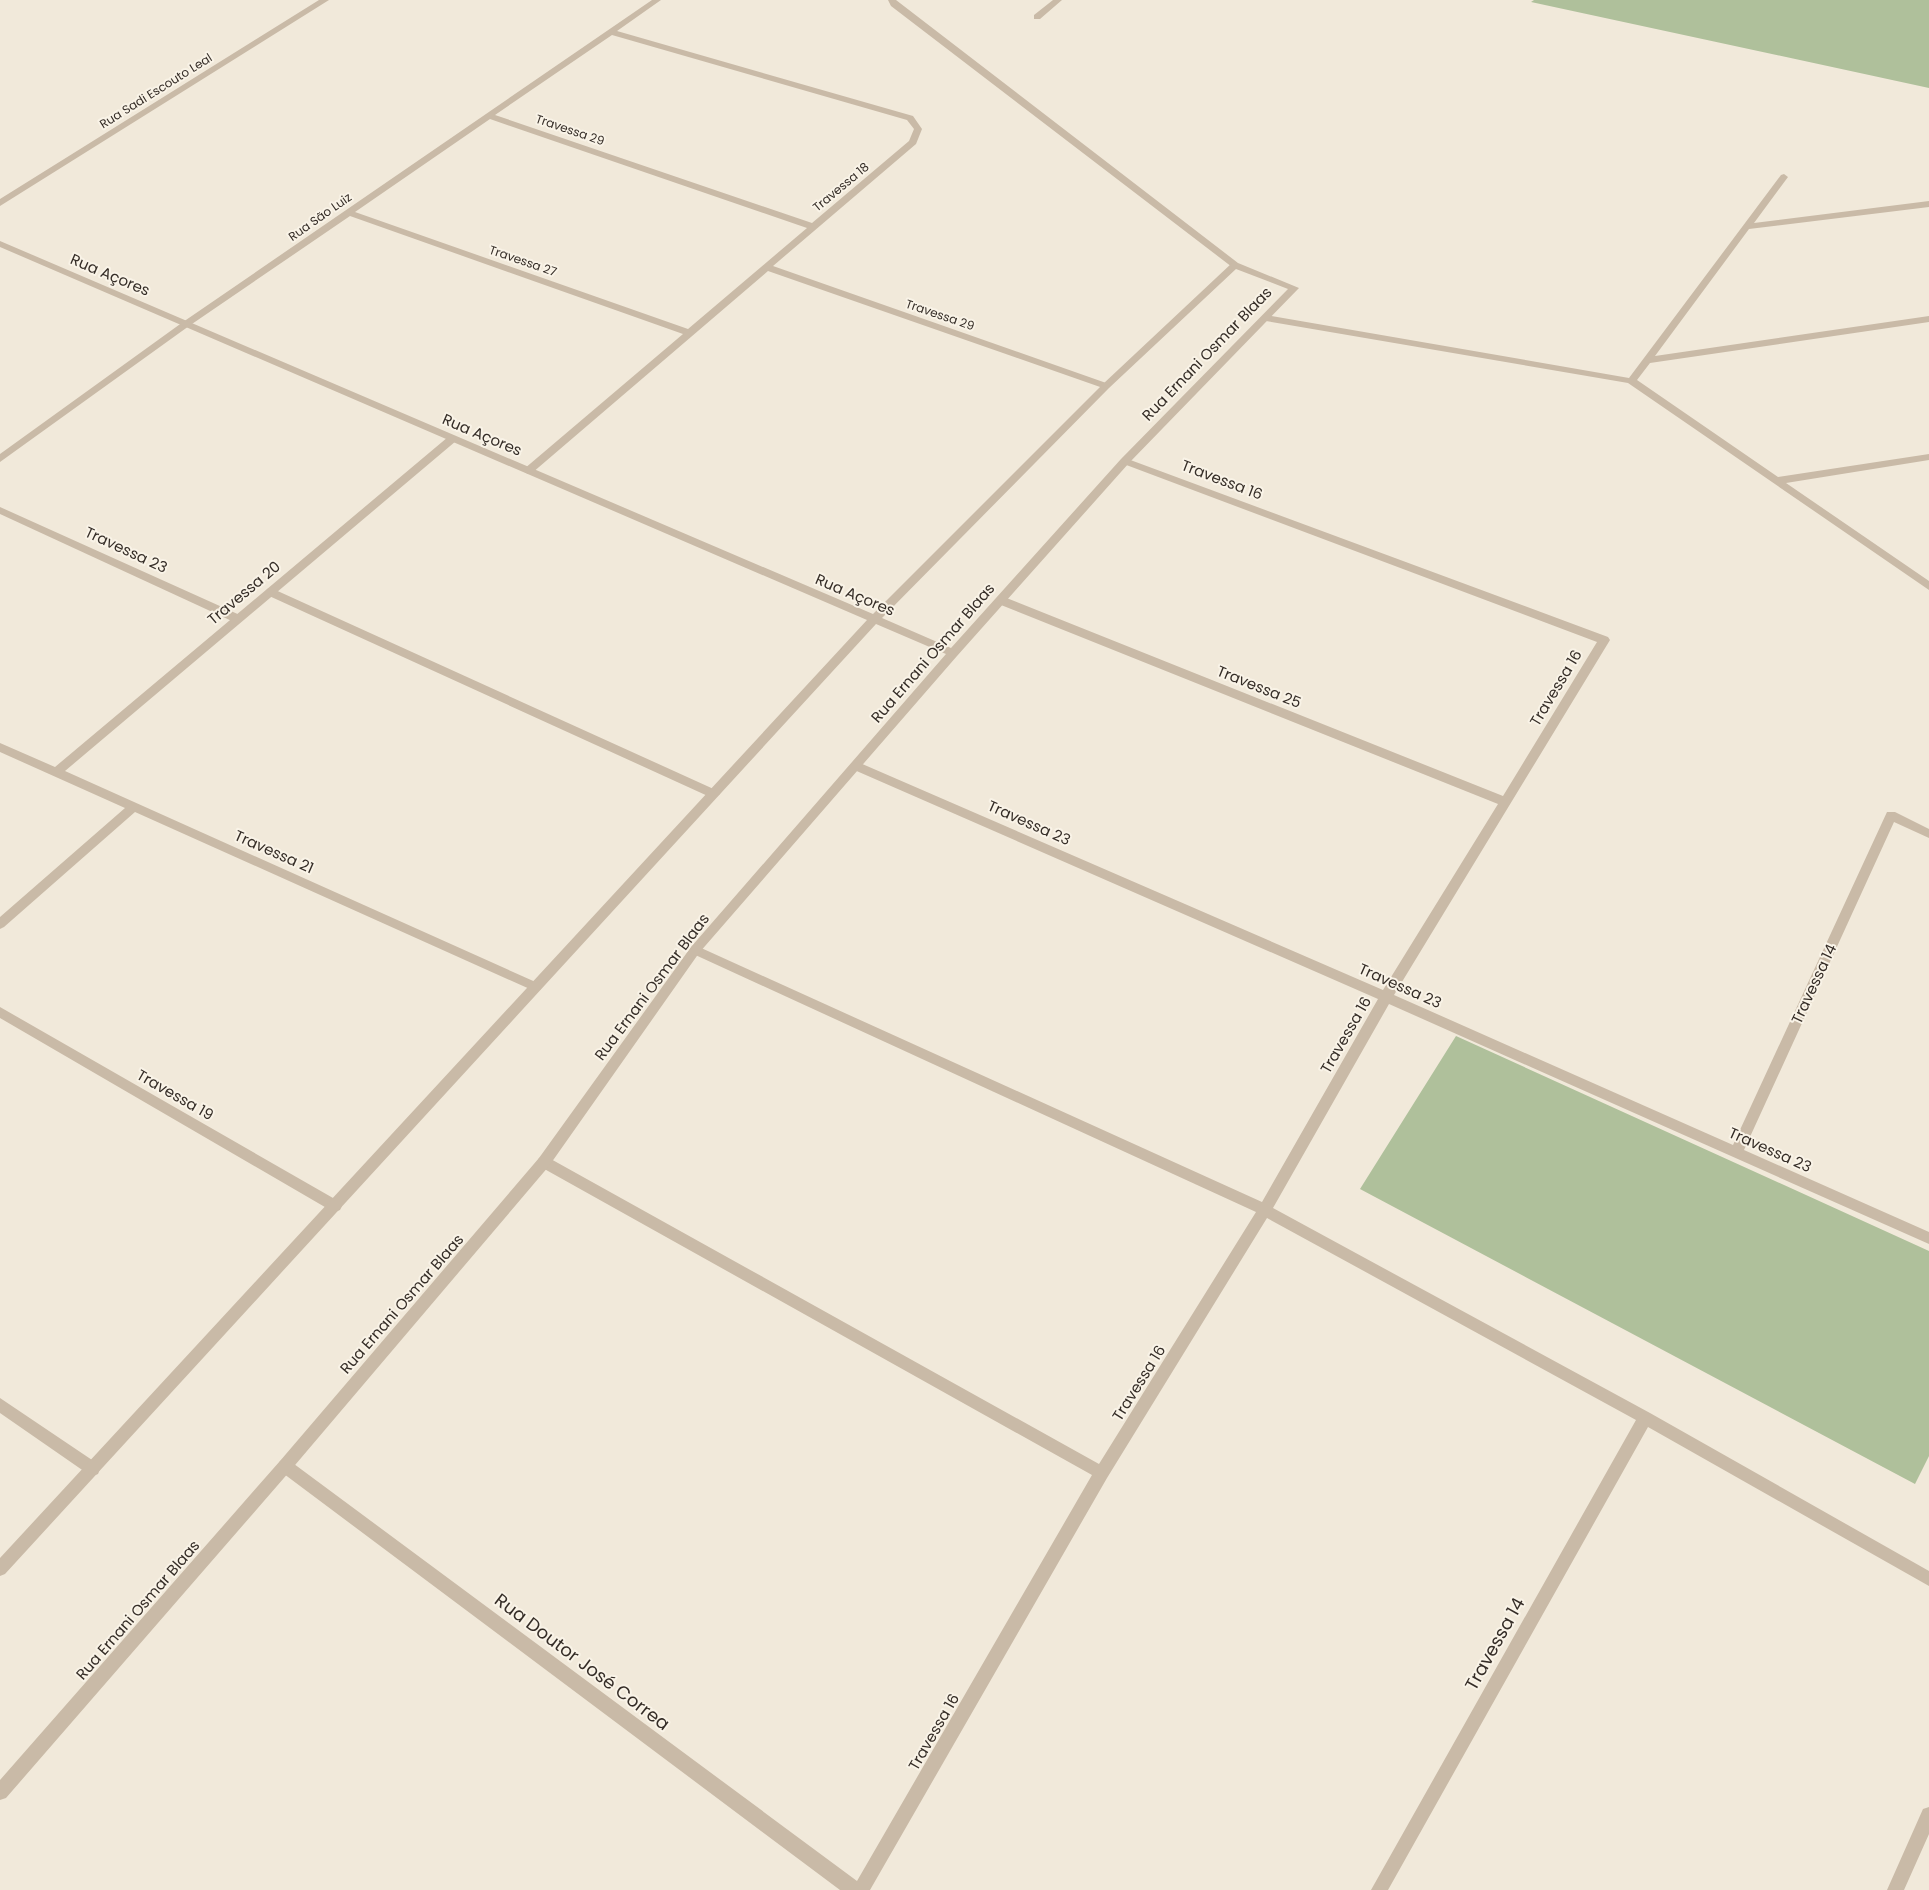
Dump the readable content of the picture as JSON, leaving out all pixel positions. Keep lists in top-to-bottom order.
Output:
{
  "streets": {
    "street": [
      "Rua Sadi Escouto Leal",
      "Travessa 29",
      "Travessa 18",
      "Rua São Luiz",
      "Travessa 27",
      "Rua Açores",
      "Rua Ernani Osmar Blaas",
      "Travessa 16",
      "Travessa 23",
      "Travessa 20",
      "Travessa 25",
      "Travessa 21",
      "Travessa 14",
      "Travessa 19",
      "Rua Doutor José Correa"
    ]
  },
  "crossings": [
    ["Travessa 29", "Travessa 18"],
    ["Travessa 29", "Rua São Luiz"],
    ["Travessa 18", "Rua São Luiz"],
    ["Travessa 18", "Travessa 27"],
    ["Travessa 18", "Rua Açores"],
    ["Rua São Luiz", "Travessa 27"],
    ["Rua São Luiz", "Rua Açores"],
    ["Rua Açores", "Rua Ernani Osmar Blaas"],
    ["Rua Açores", "Travessa 20"],
    ["Rua Ernani Osmar Blaas", "Travessa 16"],
    ["Rua Ernani Osmar Blaas", "Travessa 23"],
    ["Rua Ernani Osmar Blaas", "Travessa 25"],
    ["Rua Ernani Osmar Blaas", "Rua Doutor José Correa"],
    ["Travessa 16", "Travessa 23"],
    ["Travessa 16", "Travessa 25"],
    ["Travessa 23", "Travessa 20"],
    ["Travessa 23", "Travessa 14"],
    ["Travessa 20", "Travessa 21"]
  ]
}
